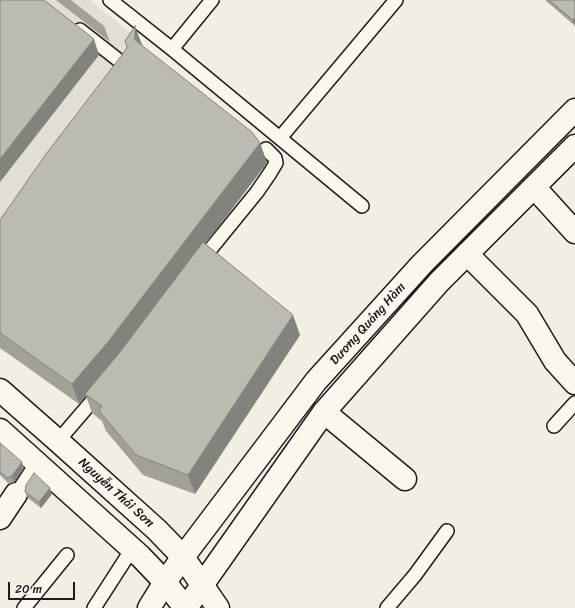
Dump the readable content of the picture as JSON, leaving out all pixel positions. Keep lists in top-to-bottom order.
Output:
{
  "streets": {
    "street": ["Dương Quảng Hàm", "Nguyễn Thái Sơn"]
  },
  "crossings": [
    ["Dương Quảng Hàm", "Nguyễn Thái Sơn"]
  ],
  "scale_bar": "20 m"
}
